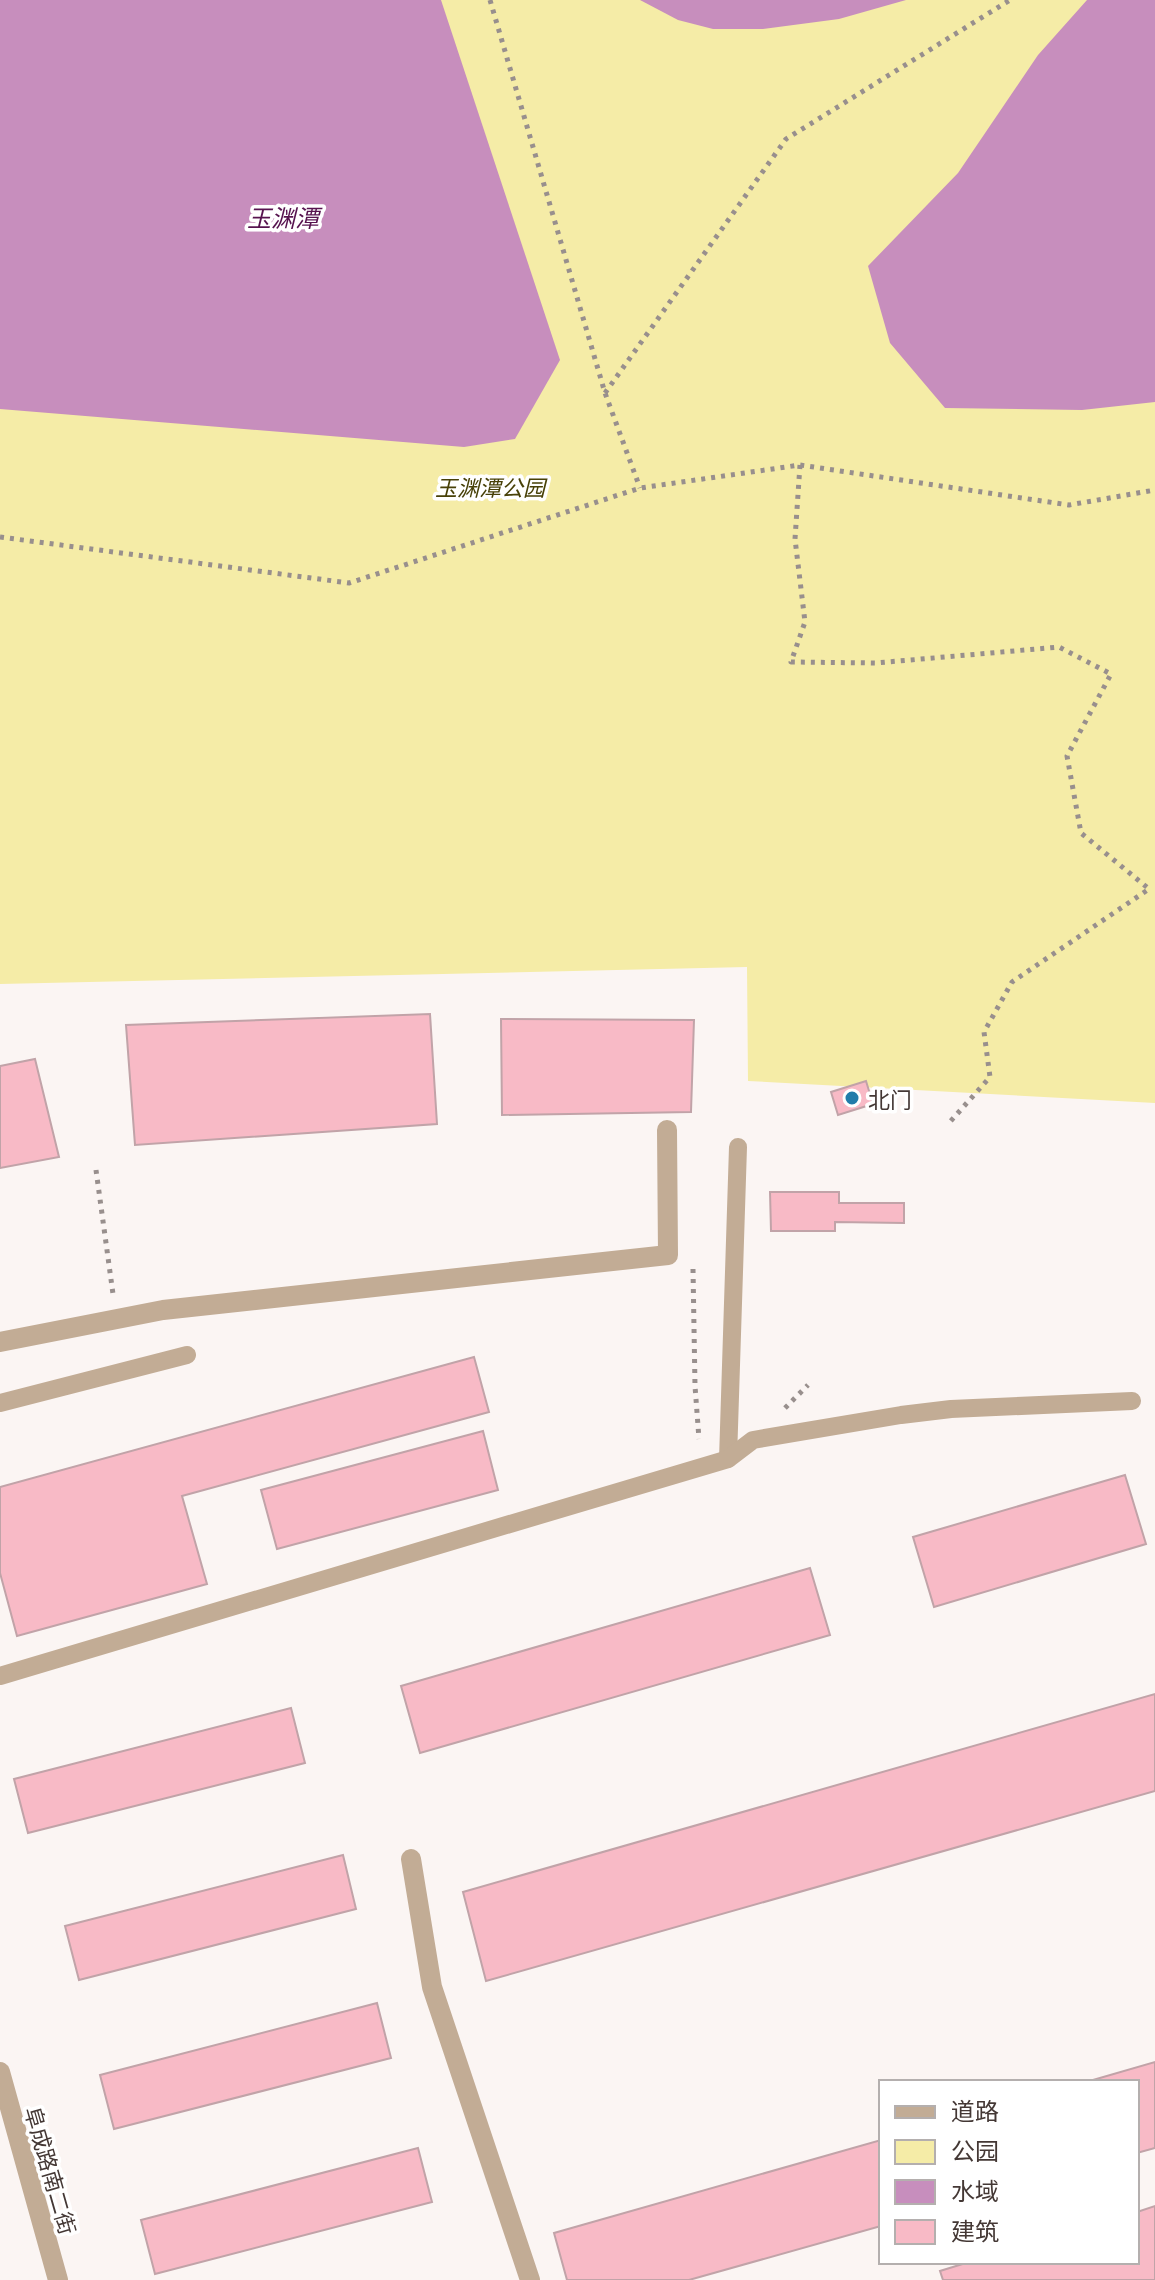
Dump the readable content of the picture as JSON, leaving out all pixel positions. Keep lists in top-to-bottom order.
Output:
{
  "streets": {
    "street": ["阜成路南二街"]
  },
  "water": ["玉渊潭"],
  "parks": ["玉渊潭公园"],
  "places": ["北门"],
  "legend": [
    "道路",
    "公园",
    "水域",
    "建筑"
  ]
}
